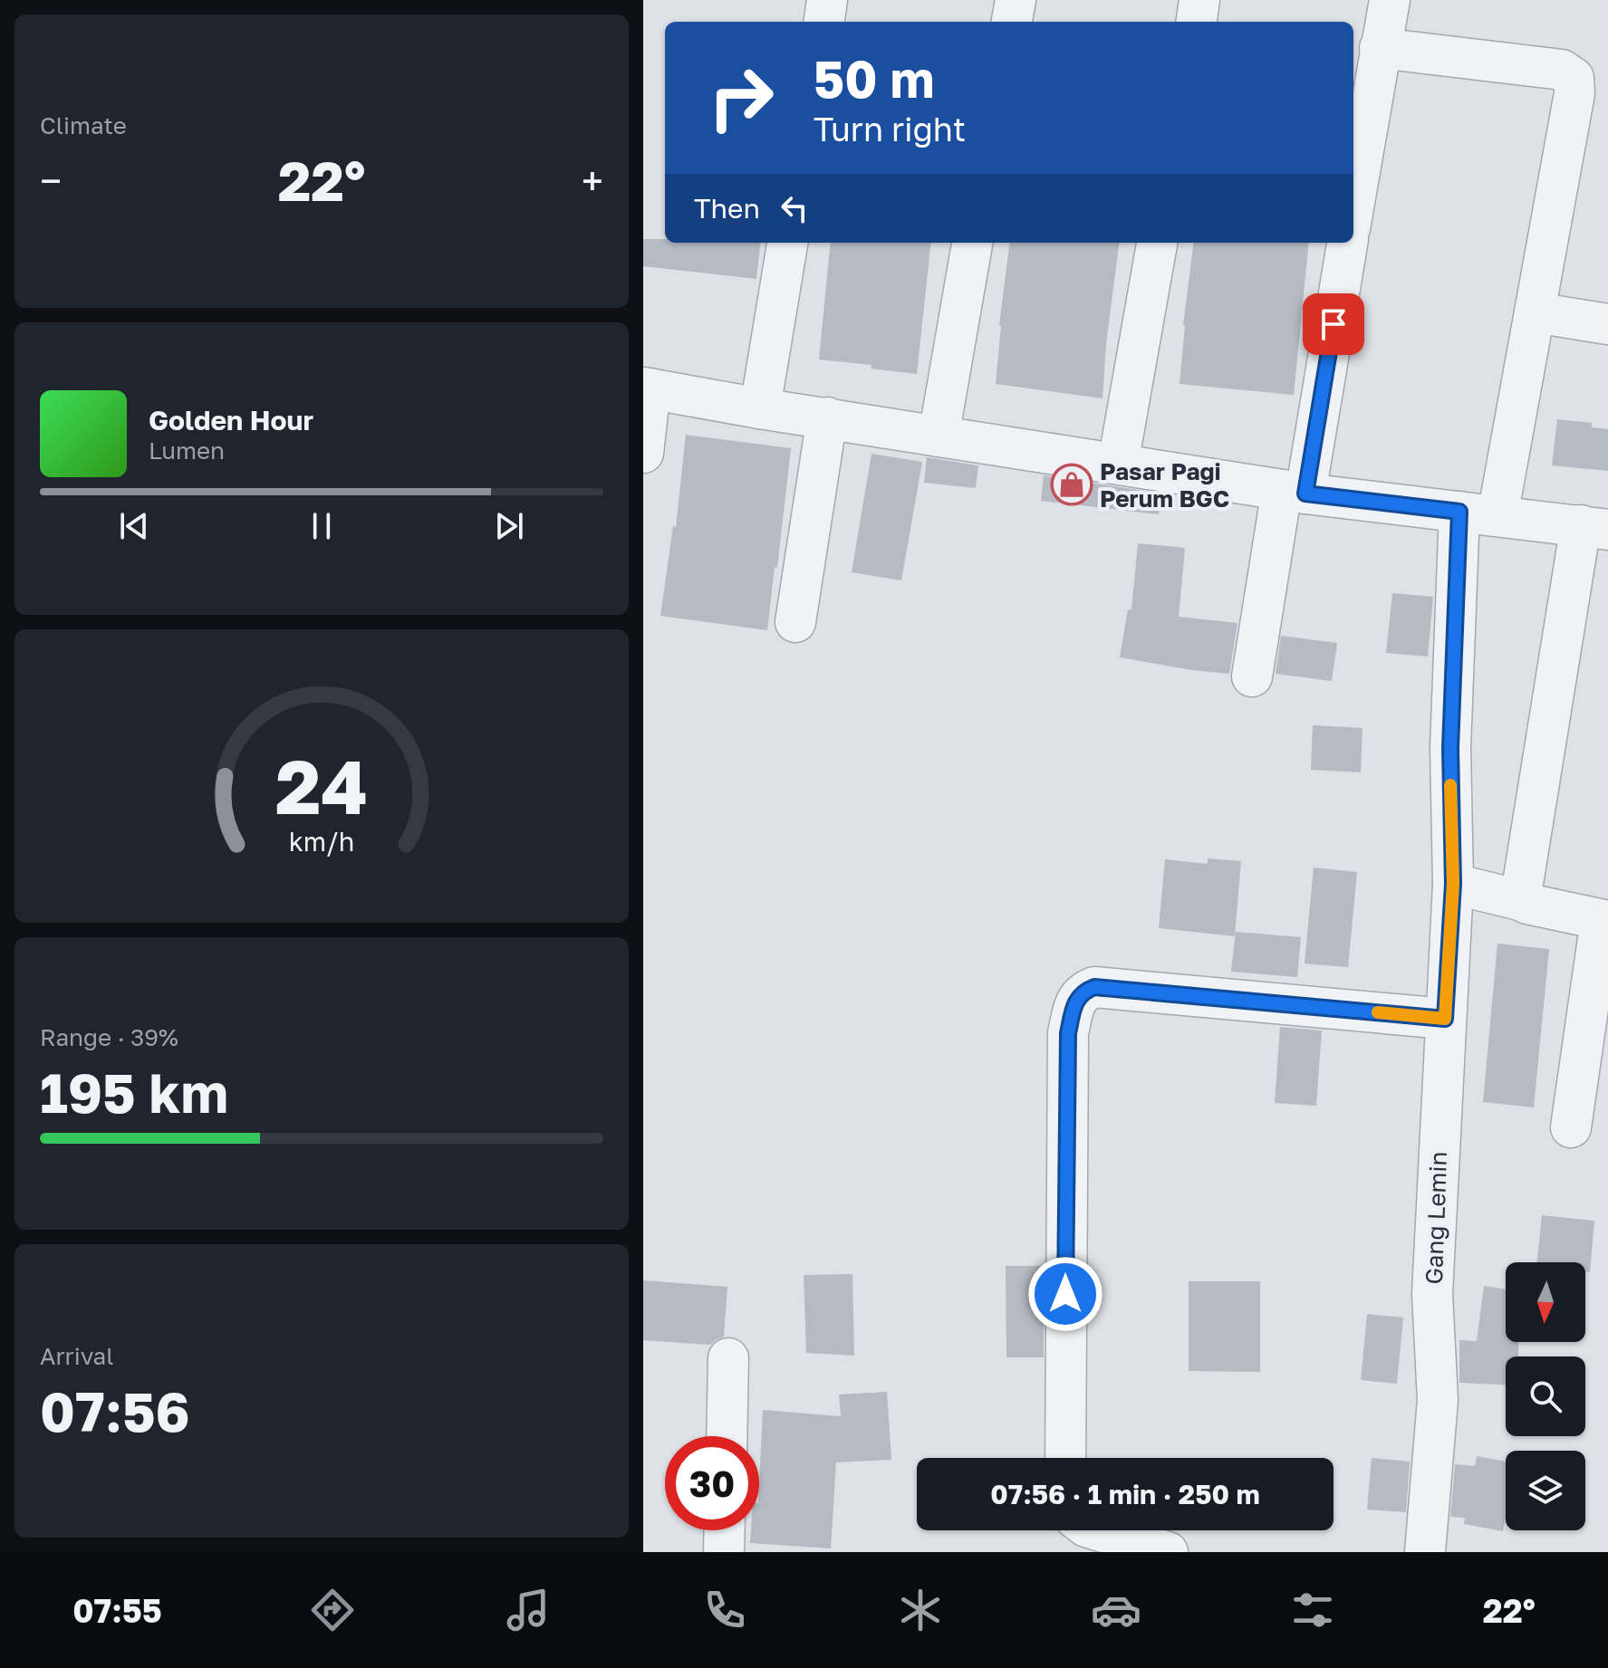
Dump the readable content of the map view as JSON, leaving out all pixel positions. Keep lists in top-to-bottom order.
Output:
{
  "streets": {
    "street": ["Gang Lemin"]
  },
  "places": {
    "shop": ["Pasar Pagi Perum BGC"]
  },
  "north": "bottom",
  "page": {
    "tile": [
      "Climate",
      ["Range · 39%", "195 km"],
      ["Arrival", "07:56"]
    ],
    "turn": ["50 m", "Turn right"],
    "heat": ["−", "22°", "+"],
    "then": "Then",
    "song": ["Golden Hour", "Lumen"],
    "limit": "30",
    "trip": "07:56 · 1 min · 250 m",
    "tabs": ["07:55", "22°"],
    "gauge": ["24", "km/h"]
  }
}
